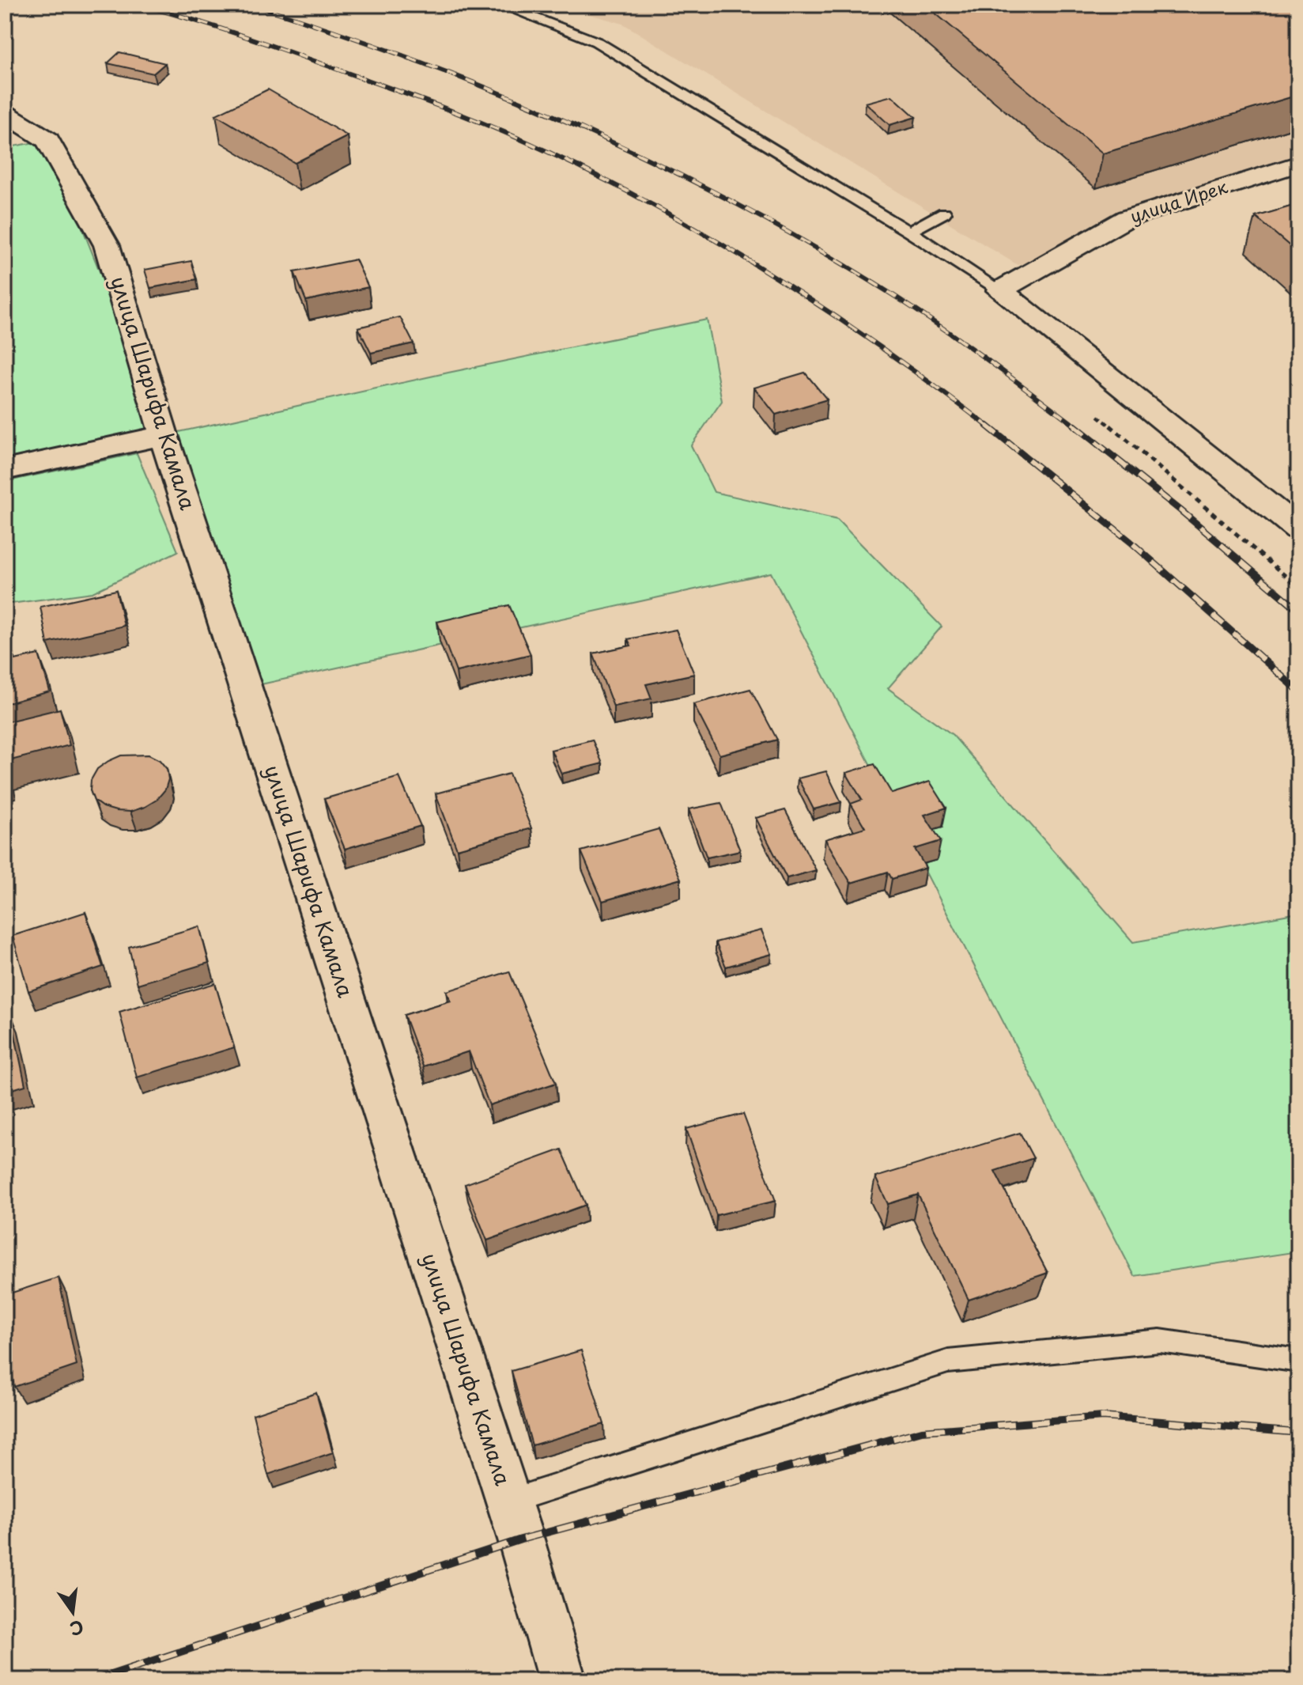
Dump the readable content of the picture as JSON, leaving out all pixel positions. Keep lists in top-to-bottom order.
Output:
{
  "streets": {
    "street": ["улица Ирек", "улица Шарифа Камала"]
  },
  "north": "bottom"
}
